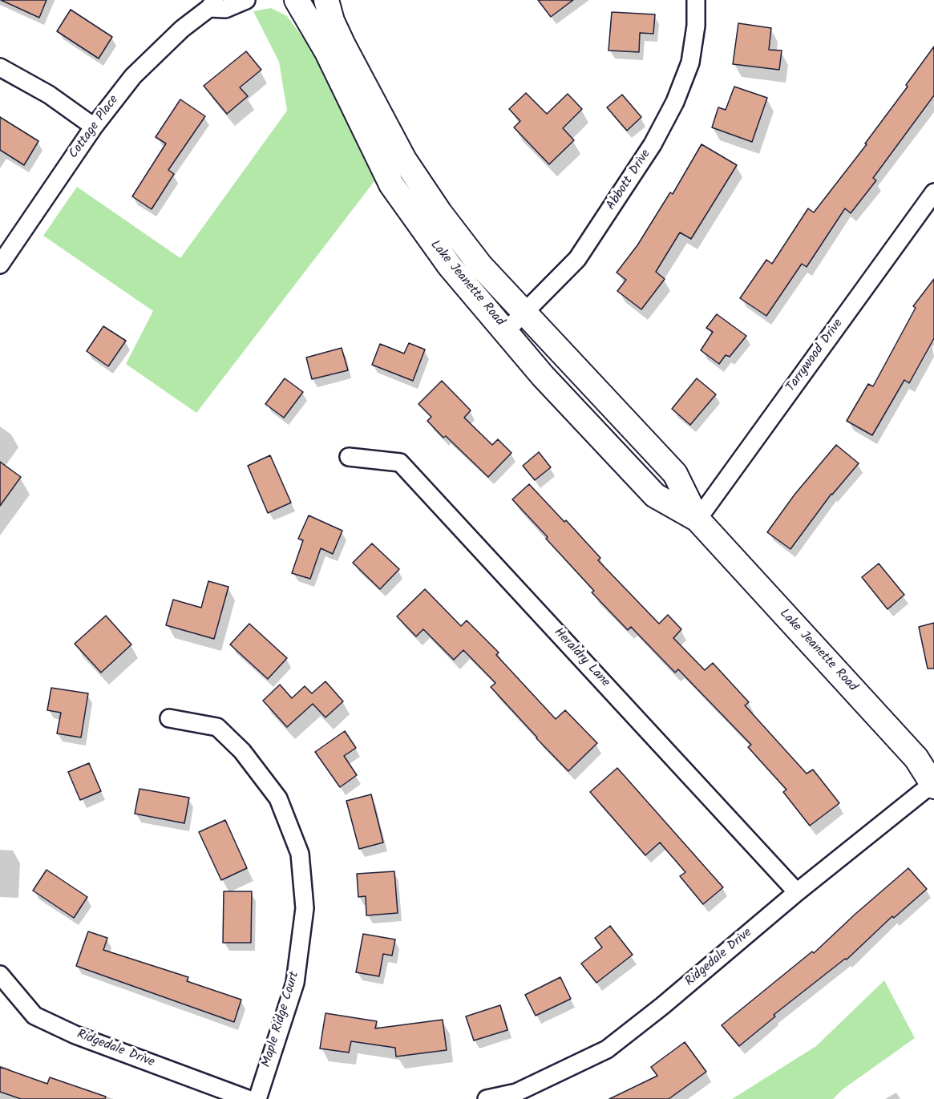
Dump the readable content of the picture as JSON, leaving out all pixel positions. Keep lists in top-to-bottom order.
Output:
{
  "streets": {
    "street": [
      "Cottage Place",
      "Abbott Drive",
      "Lake Jeanette Road",
      "Tarrywood Drive",
      "Heraldry Lane",
      "Ridgedale Drive",
      "Maple Ridge Court"
    ]
  },
  "crossings": [
    ["Abbott Drive", "Lake Jeanette Road"],
    ["Lake Jeanette Road", "Tarrywood Drive"],
    ["Lake Jeanette Road", "Ridgedale Drive"],
    ["Heraldry Lane", "Ridgedale Drive"]
  ]
}
